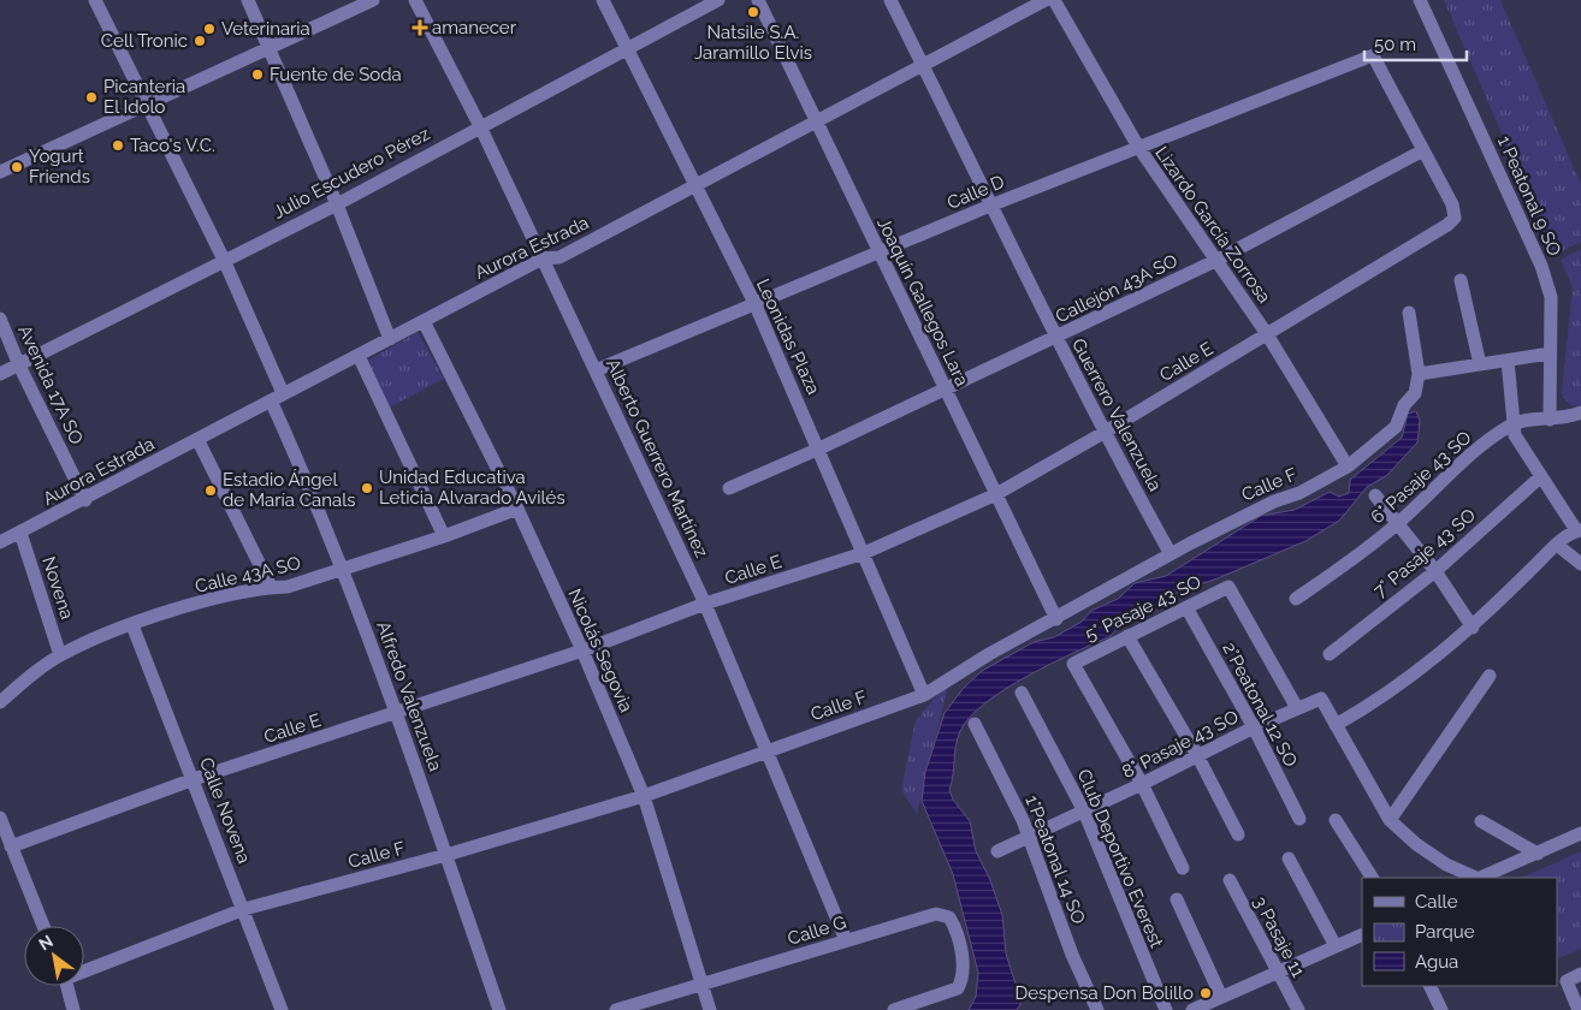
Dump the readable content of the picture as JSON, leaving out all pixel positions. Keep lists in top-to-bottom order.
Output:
{
  "streets": {
    "street": [
      "Julio Escudero Pérez",
      "Calle D",
      "1 Peatonal 9 SO",
      "Lizardo García Zorrosa",
      "Aurora Estrada",
      "Callejón 43A SO",
      "Joaquín Gallegos Lara",
      "Leonidas Plaza",
      "Calle E",
      "Avenida 17A SO",
      "Guerrero Valenzuela",
      "Alberto Guerrero Martínez",
      "6° Pasaje 43 SO",
      "Calle F",
      "7° Pasaje 43 SO",
      "Calle 43A SO",
      "Novena",
      "5° Pasaje 43 SO",
      "Nicolás Segovia",
      "Alfredo Valenzuela",
      "2°Peatonal 12 SO",
      "8° Pasaje 43 SO",
      "Calle Novena",
      "Club Deportivo Everest",
      "1°Peatonal 14 SO",
      "Calle G",
      "3 Pasaje 11"
    ]
  },
  "crossings": [
    ["Julio Escudero Pérez", "Leonidas Plaza"],
    ["Julio Escudero Pérez", "Avenida 17A SO"],
    ["Julio Escudero Pérez", "Alberto Guerrero Martínez"],
    ["Julio Escudero Pérez", "Alfredo Valenzuela"],
    ["Calle D", "Lizardo García Zorrosa"],
    ["Calle D", "Callejón 43A SO"],
    ["Calle D", "Joaquín Gallegos Lara"],
    ["Calle D", "Leonidas Plaza"],
    ["Calle D", "Calle E"],
    ["Calle D", "Guerrero Valenzuela"],
    ["Calle D", "Alberto Guerrero Martínez"],
    ["1 Peatonal 9 SO", "6° Pasaje 43 SO"],
    ["Lizardo García Zorrosa", "Callejón 43A SO"],
    ["Lizardo García Zorrosa", "Calle E"],
    ["Lizardo García Zorrosa", "Calle F"],
    ["Aurora Estrada", "Joaquín Gallegos Lara"],
    ["Aurora Estrada", "Leonidas Plaza"],
    ["Aurora Estrada", "Avenida 17A SO"],
    ["Aurora Estrada", "Guerrero Valenzuela"],
    ["Aurora Estrada", "Alberto Guerrero Martínez"],
    ["Aurora Estrada", "Novena"],
    ["Aurora Estrada", "Nicolás Segovia"],
    ["Aurora Estrada", "Alfredo Valenzuela"],
    ["Callejón 43A SO", "Joaquín Gallegos Lara"],
    ["Callejón 43A SO", "Leonidas Plaza"],
    ["Callejón 43A SO", "Calle E"],
    ["Callejón 43A SO", "Guerrero Valenzuela"],
    ["Joaquín Gallegos Lara", "Calle E"],
    ["Joaquín Gallegos Lara", "Calle F"],
    ["Leonidas Plaza", "Calle E"],
    ["Leonidas Plaza", "Calle F"],
    ["Calle E", "Guerrero Valenzuela"],
    ["Calle E", "Alberto Guerrero Martínez"],
    ["Calle E", "Nicolás Segovia"],
    ["Calle E", "Alfredo Valenzuela"],
    ["Calle E", "Calle Novena"],
    ["Guerrero Valenzuela", "Calle F"],
    ["Alberto Guerrero Martínez", "Calle F"],
    ["Alberto Guerrero Martínez", "Calle G"],
    ["Calle F", "Nicolás Segovia"],
    ["Calle F", "Alfredo Valenzuela"],
    ["Calle F", "Calle Novena"],
    ["Calle 43A SO", "Novena"],
    ["Calle 43A SO", "Nicolás Segovia"],
    ["Calle 43A SO", "Alfredo Valenzuela"],
    ["Calle 43A SO", "Calle Novena"],
    ["5° Pasaje 43 SO", "2°Peatonal 12 SO"],
    ["5° Pasaje 43 SO", "8° Pasaje 43 SO"],
    ["Nicolás Segovia", "Calle G"],
    ["2°Peatonal 12 SO", "8° Pasaje 43 SO"],
    ["8° Pasaje 43 SO", "Club Deportivo Everest"],
    ["8° Pasaje 43 SO", "1°Peatonal 14 SO"]
  ],
  "places": {
    "other": [
      "Natsile S.A. Jaramillo Elvis",
      "Veterinaria",
      "Cell Tronic",
      "Fuente de Soda",
      "Picanteria El Idolo",
      "Taco's V.C.",
      "Yogurt Friends",
      "Unidad Educativa Leticia Alvarado Avilés",
      "Estadio Ángel de María Canals",
      "Despensa Don Bolillo"
    ],
    "health": ["amanecer"]
  },
  "legend": ["Calle", "Parque", "Agua"],
  "scale_bar": "50 m",
  "north": "top left"
}
